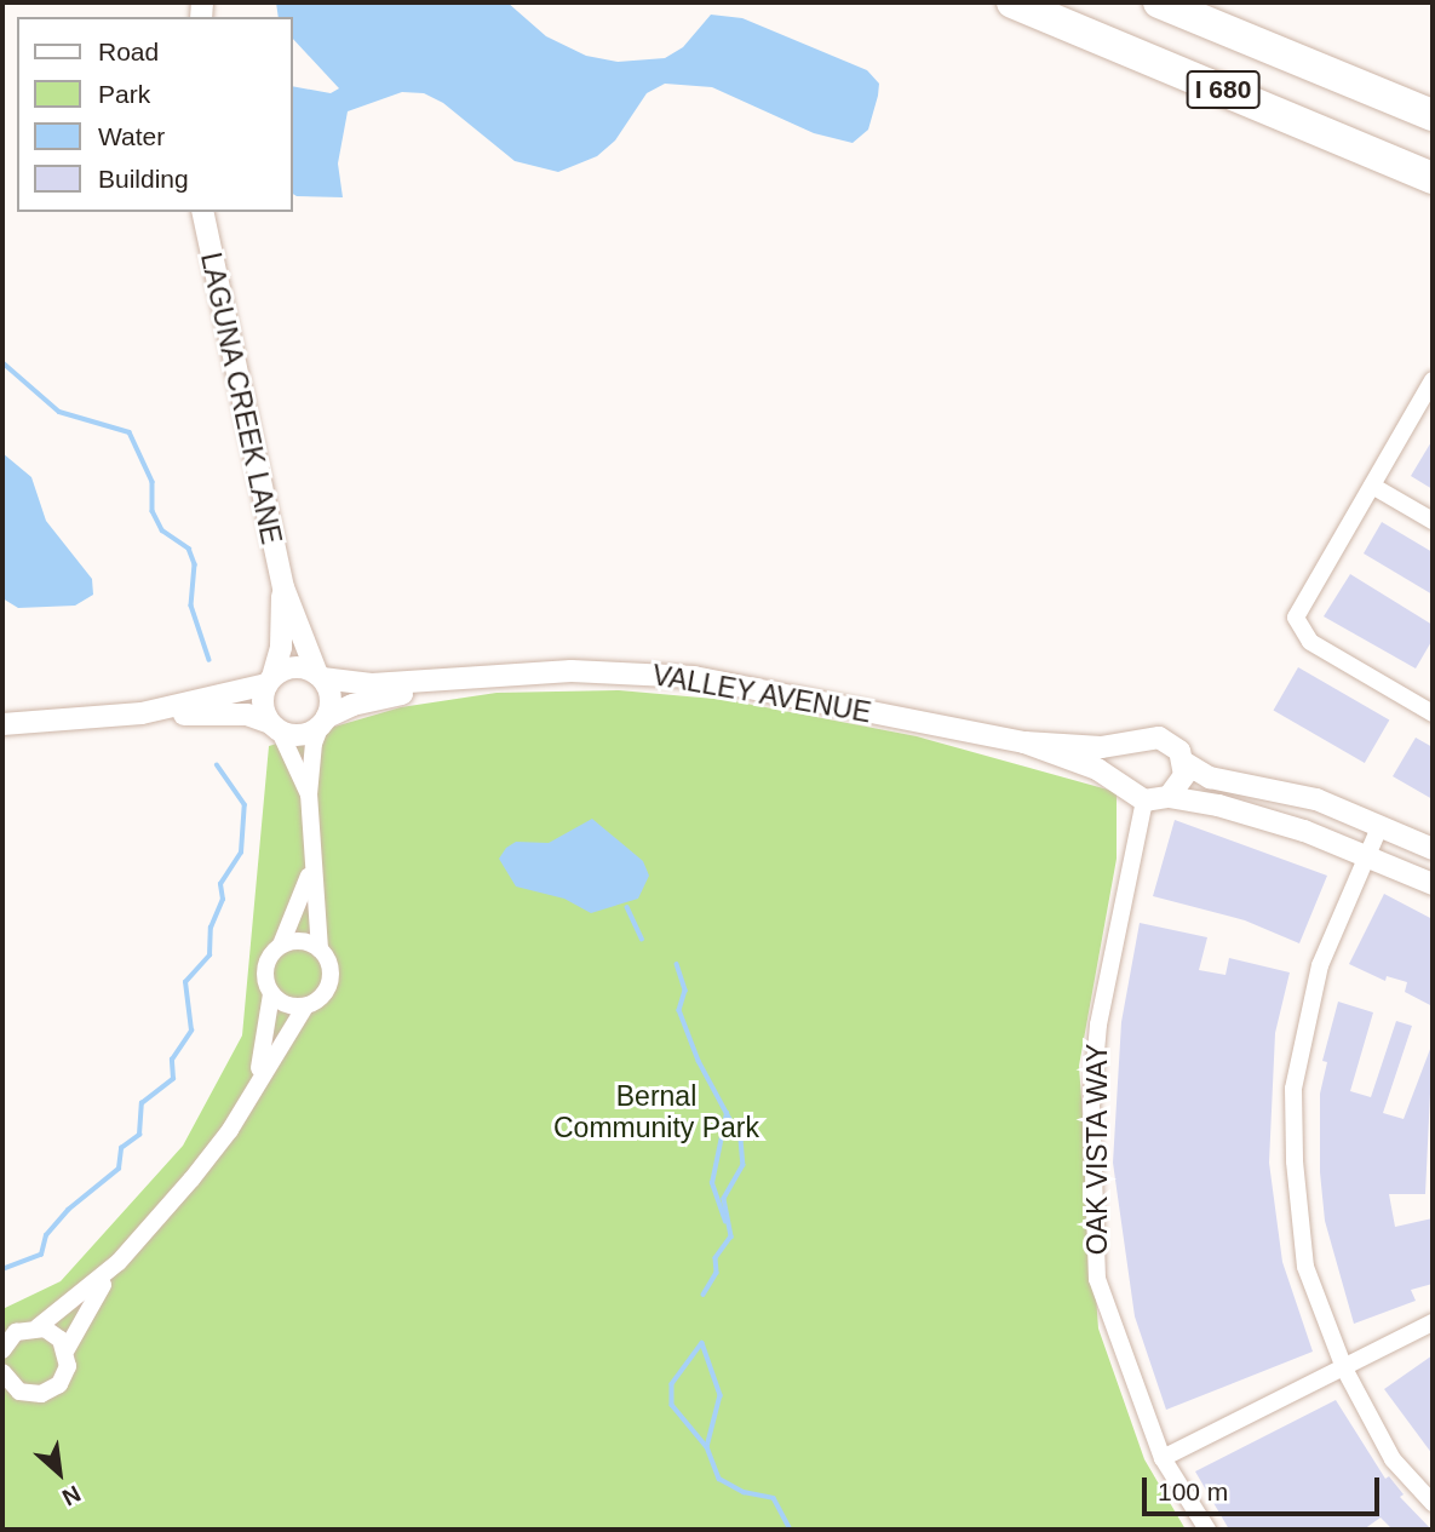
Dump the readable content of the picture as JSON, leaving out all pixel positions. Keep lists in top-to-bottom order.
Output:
{
  "streets": {
    "highway": ["I 680"],
    "street": ["LAGUNA CREEK LANE", "VALLEY AVENUE", "OAK VISTA WAY"]
  },
  "crossings": [
    ["LAGUNA CREEK LANE", "VALLEY AVENUE"],
    ["VALLEY AVENUE", "OAK VISTA WAY"]
  ],
  "parks": ["Bernal Community Park"],
  "legend": [
    "Road",
    "Park",
    "Water",
    "Building"
  ],
  "scale_bar": "100 m",
  "north": "bottom right"
}
